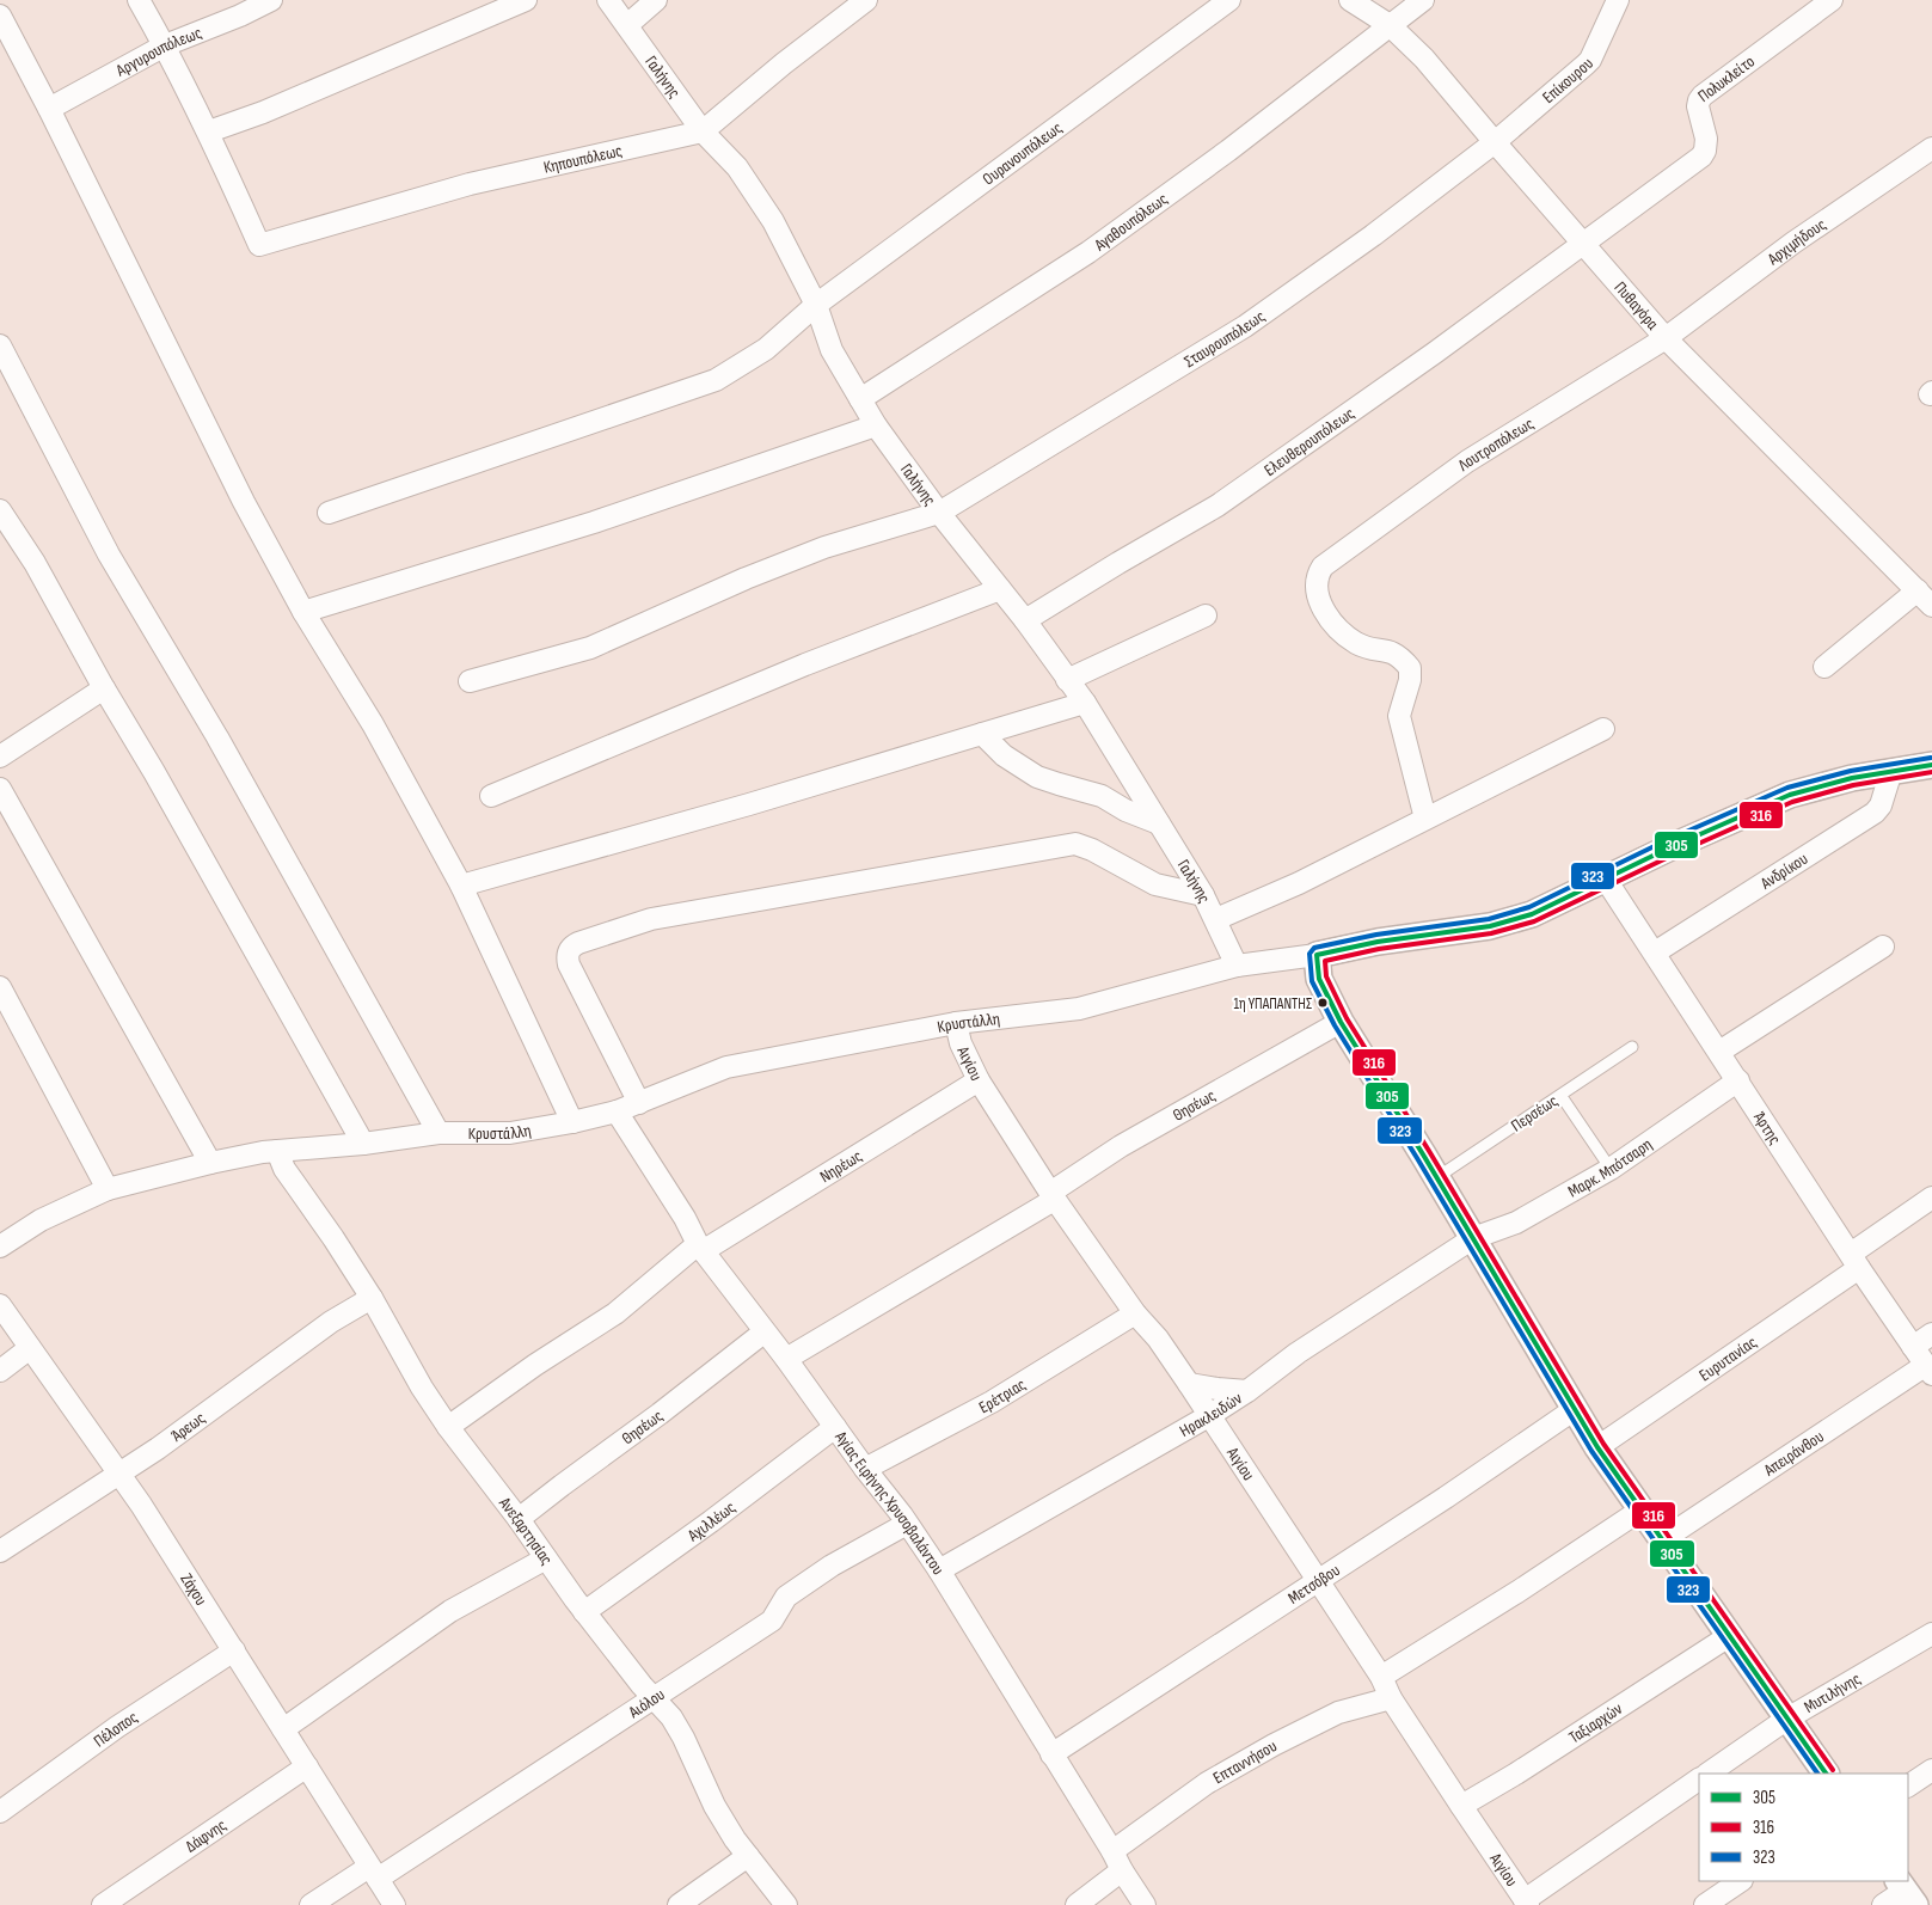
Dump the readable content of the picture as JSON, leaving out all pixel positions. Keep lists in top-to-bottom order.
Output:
{
  "streets": {
    "street": [
      "Αργυρουπόλεως",
      "Γαλήνης",
      "Επίκουρου",
      "Πολυκλείτο",
      "Ουρανουπόλεως",
      "Κηπουπόλεως",
      "Αγαθουπόλεως",
      "Αρχιμήδους",
      "Πυθαγόρα",
      "Σταυρουπόλεως",
      "Ελευθερουπόλεως",
      "Λουτροπόλεως",
      "Ανδρίκου",
      "Κρυστάλλη",
      "Αιγίου",
      "Θησέως",
      "Άρτης",
      "Νηρέως",
      "Μαρκ. Μπότσαρη",
      "Ευρυτανίας",
      "Ερέτριας",
      "Ηρακλειδών",
      "Άρεως",
      "Απειράνθου",
      "Αγίας Ειρήνης Χρυσοβαλάντου",
      "Αχιλλέως",
      "Ανεξαρτησίας",
      "Μετσόβου",
      "Ζάχου",
      "Μυτιλήνης",
      "Αιόλου",
      "Ταξιαρχών",
      "Πέλοπος",
      "Επταννήσου",
      "Δάφνης"
    ],
    "lane": ["Περσέως"]
  },
  "crossings": [
    ["Γαλήνης", "Ουρανουπόλεως"],
    ["Γαλήνης", "Κηπουπόλεως"],
    ["Γαλήνης", "Αγαθουπόλεως"],
    ["Γαλήνης", "Σταυρουπόλεως"],
    ["Γαλήνης", "Ελευθερουπόλεως"],
    ["Γαλήνης", "Κρυστάλλη"],
    ["Επίκουρου", "Πυθαγόρα"],
    ["Επίκουρου", "Σταυρουπόλεως"],
    ["Πολυκλείτο", "Πυθαγόρα"],
    ["Πολυκλείτο", "Ελευθερουπόλεως"],
    ["Αγαθουπόλεως", "Πυθαγόρα"],
    ["Αρχιμήδους", "Πυθαγόρα"],
    ["Αρχιμήδους", "Λουτροπόλεως"],
    ["Πυθαγόρα", "Σταυρουπόλεως"],
    ["Πυθαγόρα", "Ελευθερουπόλεως"],
    ["Πυθαγόρα", "Λουτροπόλεως"],
    ["Ανδρίκου", "Κρυστάλλη"],
    ["Ανδρίκου", "Άρτης"],
    ["Κρυστάλλη", "Αιγίου"],
    ["Κρυστάλλη", "Άρτης"],
    ["Κρυστάλλη", "Αγίας Ειρήνης Χρυσοβαλάντου"],
    ["Κρυστάλλη", "Ανεξαρτησίας"],
    ["Αιγίου", "Θησέως"],
    ["Αιγίου", "Νηρέως"],
    ["Αιγίου", "Ερέτριας"],
    ["Αιγίου", "Ηρακλειδών"],
    ["Αιγίου", "Μετσόβου"],
    ["Αιγίου", "Ταξιαρχών"],
    ["Αιγίου", "Επταννήσου"],
    ["Θησέως", "Αγίας Ειρήνης Χρυσοβαλάντου"],
    ["Θησέως", "Ανεξαρτησίας"],
    ["Άρτης", "Μαρκ. Μπότσαρη"],
    ["Άρτης", "Ευρυτανίας"],
    ["Άρτης", "Απειράνθου"],
    ["Νηρέως", "Αγίας Ειρήνης Χρυσοβαλάντου"],
    ["Νηρέως", "Ανεξαρτησίας"],
    ["Μαρκ. Μπότσαρη", "Ηρακλειδών"],
    ["Ερέτριας", "Αγίας Ειρήνης Χρυσοβαλάντου"],
    ["Ηρακλειδών", "Αγίας Ειρήνης Χρυσοβαλάντου"],
    ["Άρεως", "Ανεξαρτησίας"],
    ["Άρεως", "Ζάχου"],
    ["Αγίας Ειρήνης Χρυσοβαλάντου", "Αχιλλέως"],
    ["Αγίας Ειρήνης Χρυσοβαλάντου", "Μετσόβου"],
    ["Αγίας Ειρήνης Χρυσοβαλάντου", "Αιόλου"],
    ["Αγίας Ειρήνης Χρυσοβαλάντου", "Επταννήσου"],
    ["Αχιλλέως", "Ανεξαρτησίας"],
    ["Ανεξαρτησίας", "Αιόλου"],
    ["Ζάχου", "Αιόλου"],
    ["Ζάχου", "Πέλοπος"],
    ["Ζάχου", "Δάφνης"]
  ],
  "places": ["1η ΥΠΑΠΑΝΤΗΣ"],
  "lines": ["transit line 323", "transit line 305", "transit line 316"],
  "legend": ["305", "316", "323"]
}
